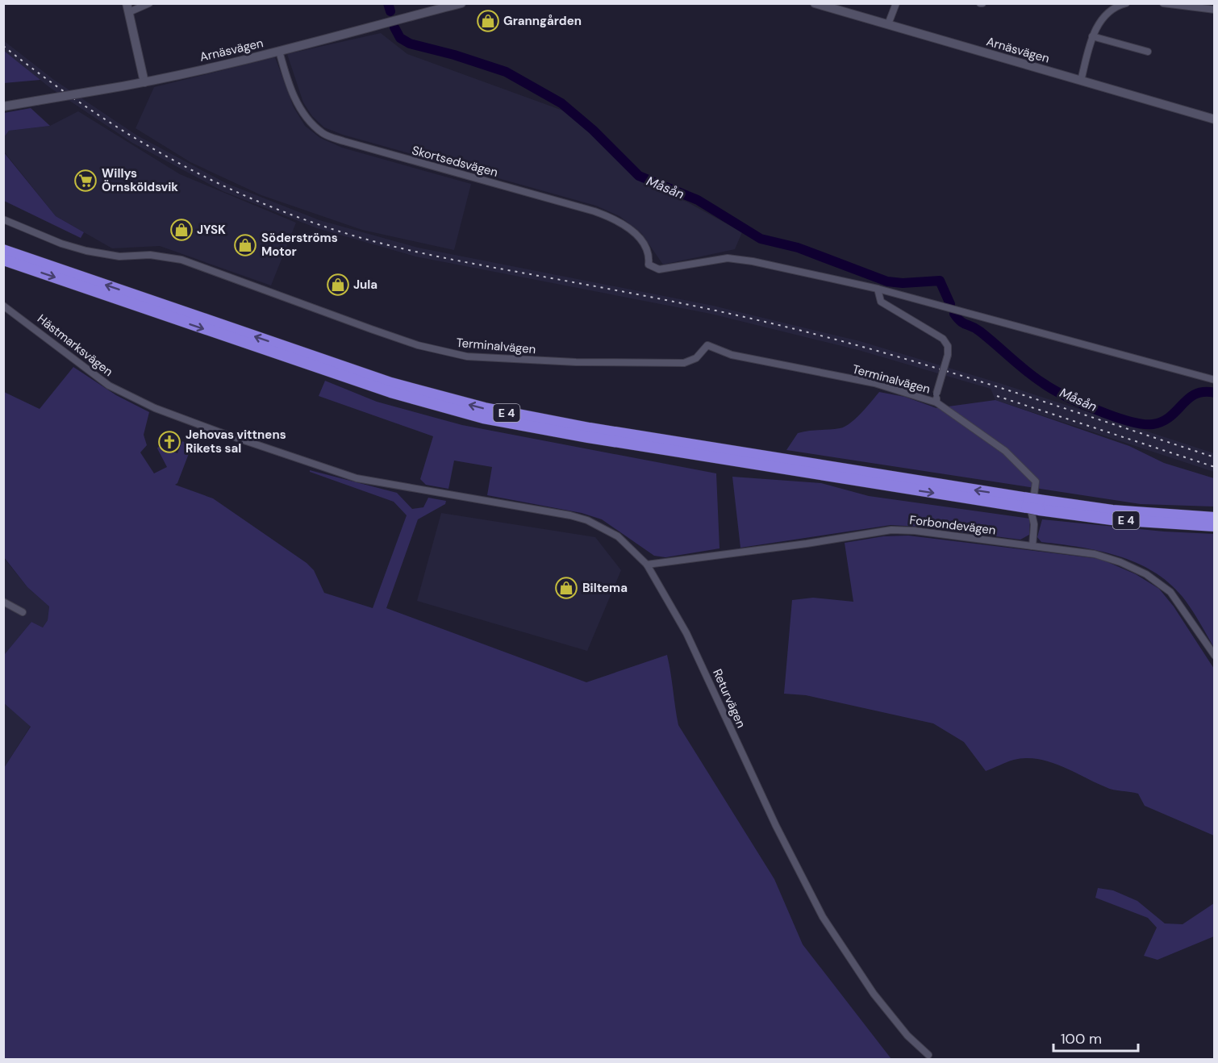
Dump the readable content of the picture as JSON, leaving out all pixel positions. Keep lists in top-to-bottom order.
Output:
{
  "streets": {
    "highway": ["E 4"],
    "street": [
      "Arnäsvägen",
      "Skortsedsvägen",
      "Hästmarksvägen",
      "Terminalvägen",
      "Forbondevägen",
      "Returvägen"
    ]
  },
  "crossings": [
    ["Arnäsvägen", "Skortsedsvägen"],
    ["Hästmarksvägen", "Returvägen"],
    ["Forbondevägen", "Returvägen"]
  ],
  "water": ["Måsån"],
  "places": {
    "shop": [
      "Granngården",
      "JYSK",
      "Söderströms Motor",
      "Jula",
      "Biltema"
    ],
    "supermarket": ["Willys Örnsköldsvik"],
    "church": ["Jehovas vittnens Rikets sal"]
  },
  "scale_bar": "100 m"
}
